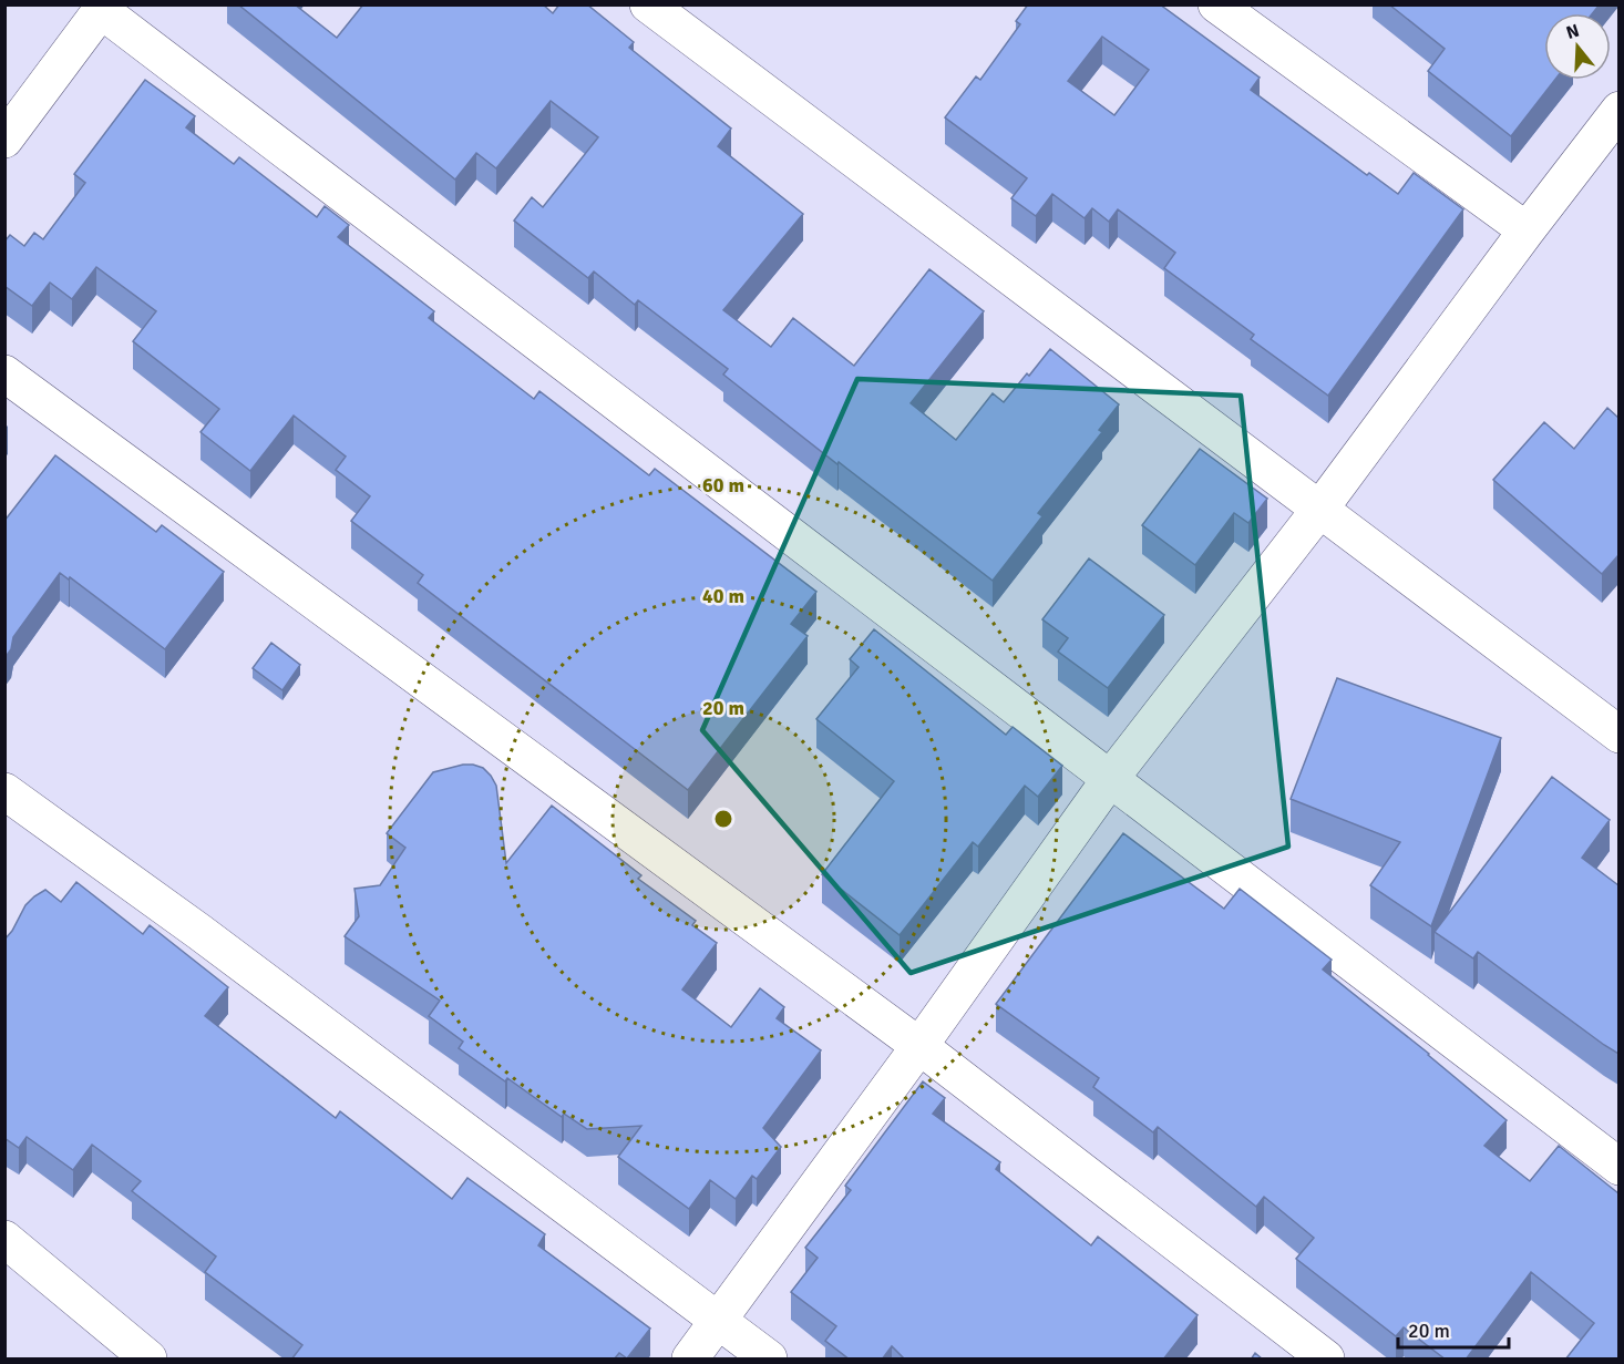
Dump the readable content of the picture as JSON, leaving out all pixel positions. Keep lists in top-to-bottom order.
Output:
{
  "scale_bar": "20 m",
  "north": "top",
  "rings": ["60 m", "40 m", "20 m"]
}
